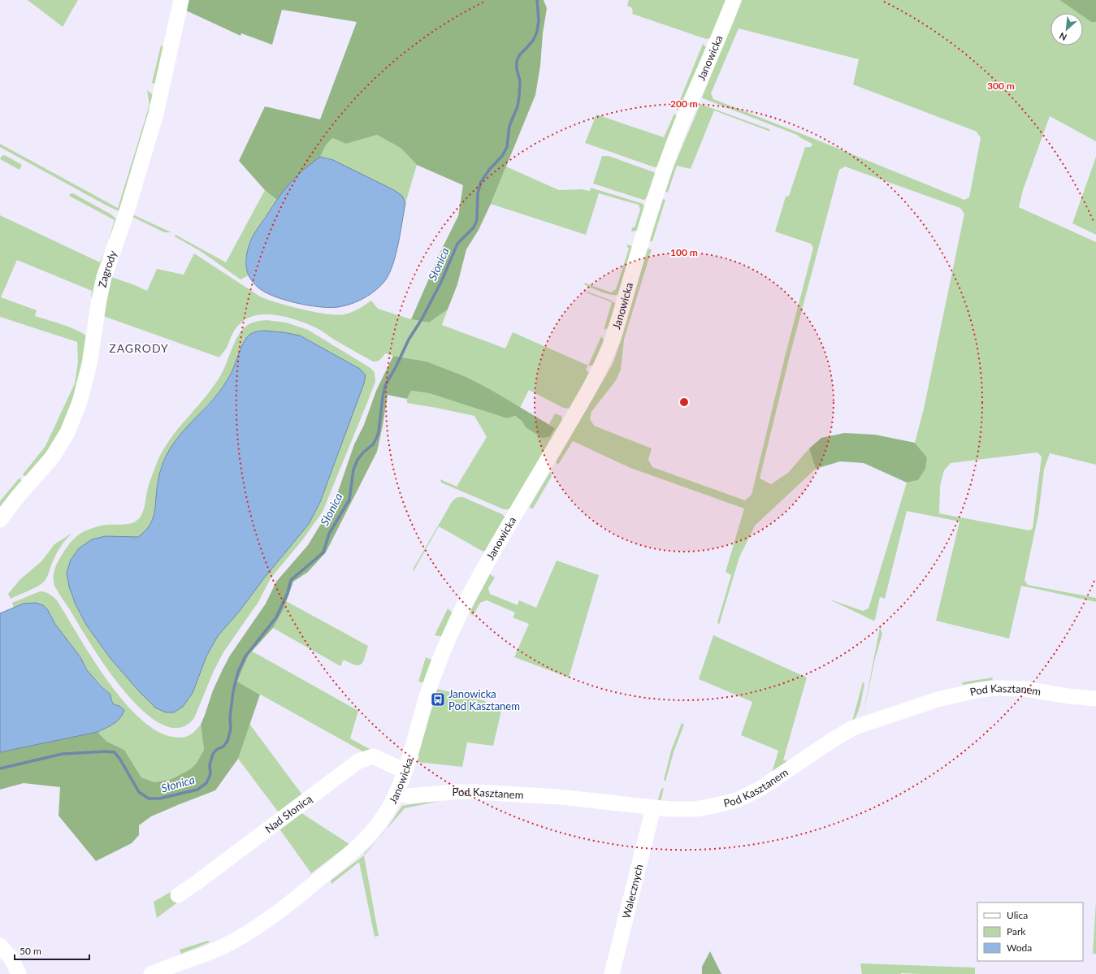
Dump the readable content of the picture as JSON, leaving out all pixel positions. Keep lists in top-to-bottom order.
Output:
{
  "streets": {
    "street": [
      "Janowicka",
      "Zagrody",
      "Pod Kasztanem",
      "Nad Słonicą",
      "Walecznych"
    ]
  },
  "crossings": [
    ["Janowicka", "Pod Kasztanem"],
    ["Janowicka", "Nad Słonicą"],
    ["Pod Kasztanem", "Walecznych"]
  ],
  "districts": ["ZAGRODY"],
  "water": ["Słonica"],
  "places": {
    "bus stop": ["Janowicka Pod Kasztanem"]
  },
  "legend": ["Ulica", "Park", "Woda"],
  "scale_bar": "50 m",
  "north": "bottom left",
  "rings": ["300 m", "200 m", "100 m"]
}
